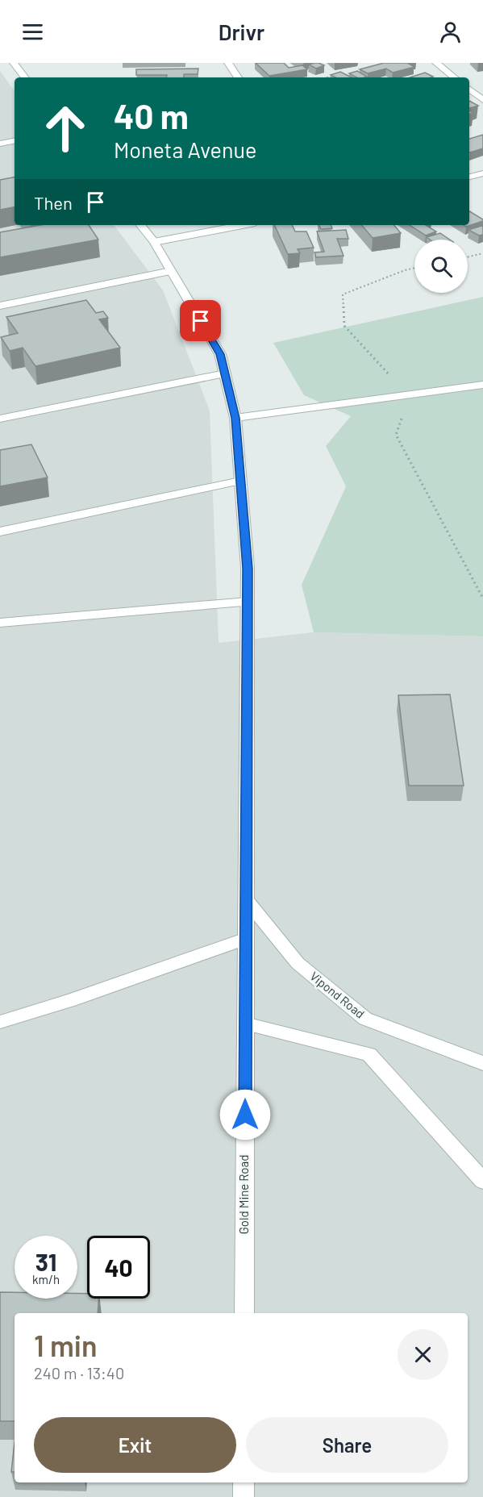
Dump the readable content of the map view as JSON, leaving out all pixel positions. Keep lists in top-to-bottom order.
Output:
{
  "streets": {
    "street": ["Vipond Road", "Gold Mine Road"]
  },
  "crossings": [
    ["Vipond Road", "Gold Mine Road"]
  ],
  "page": {
    "header": "Drivr",
    "turn": ["40 m", "Moneta Avenue"],
    "then": "Then",
    "speed": "31 km/h",
    "limit": "40",
    "heading": ["1 min", "240 m · 13:40"],
    "buttons": ["Exit", "Share"]
  }
}
